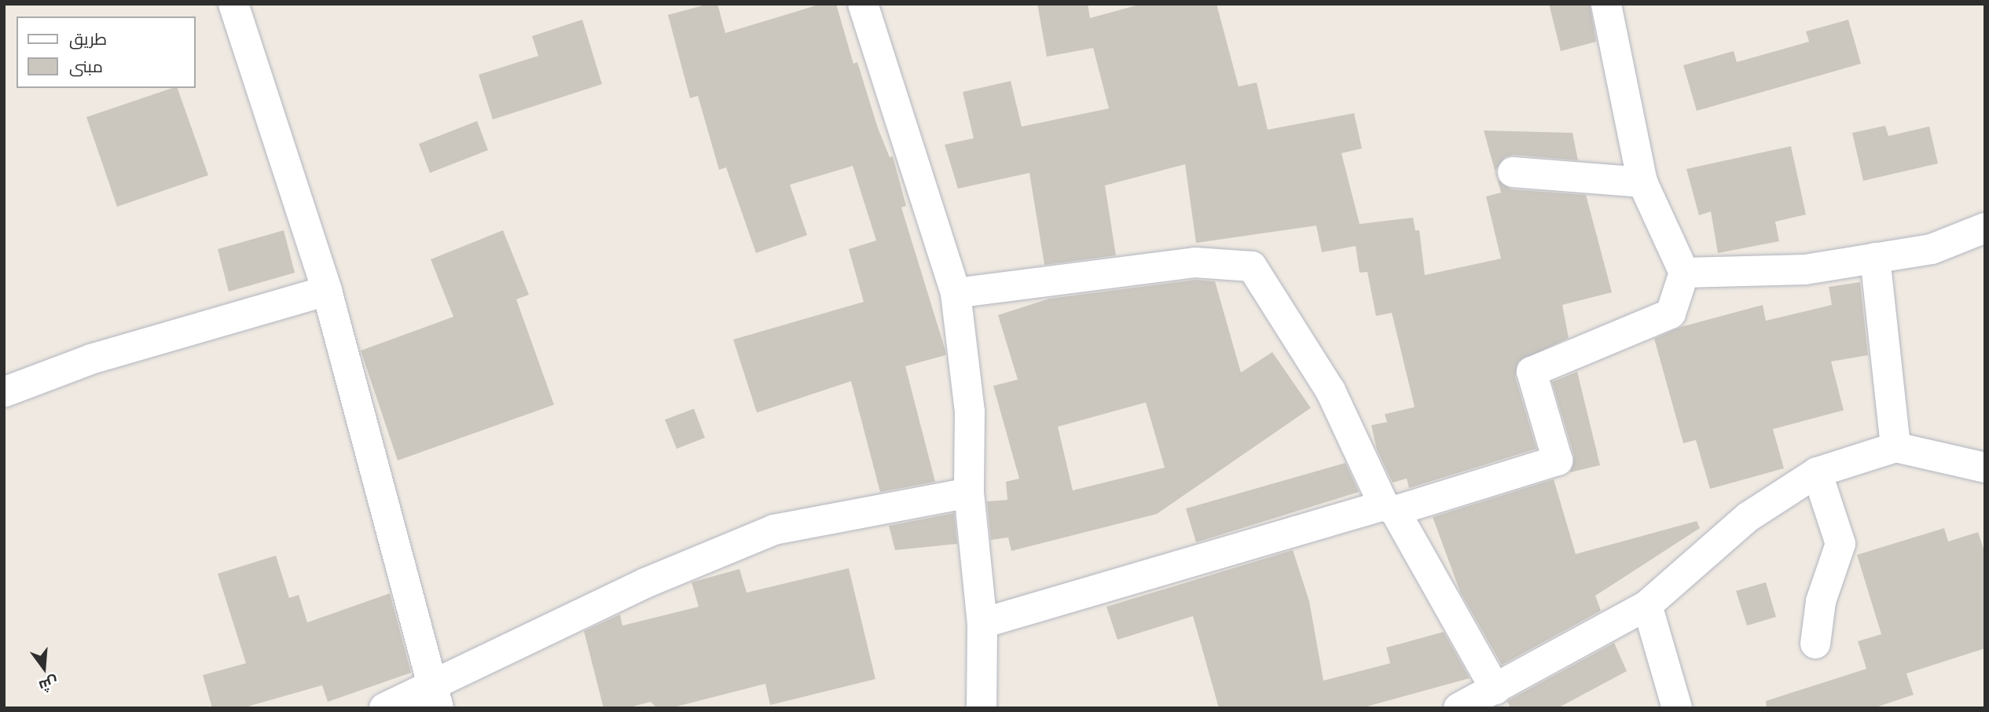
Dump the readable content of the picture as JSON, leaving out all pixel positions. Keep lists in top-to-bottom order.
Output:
{
  "legend": ["طريق", "مبنى"],
  "north": "bottom"
}
